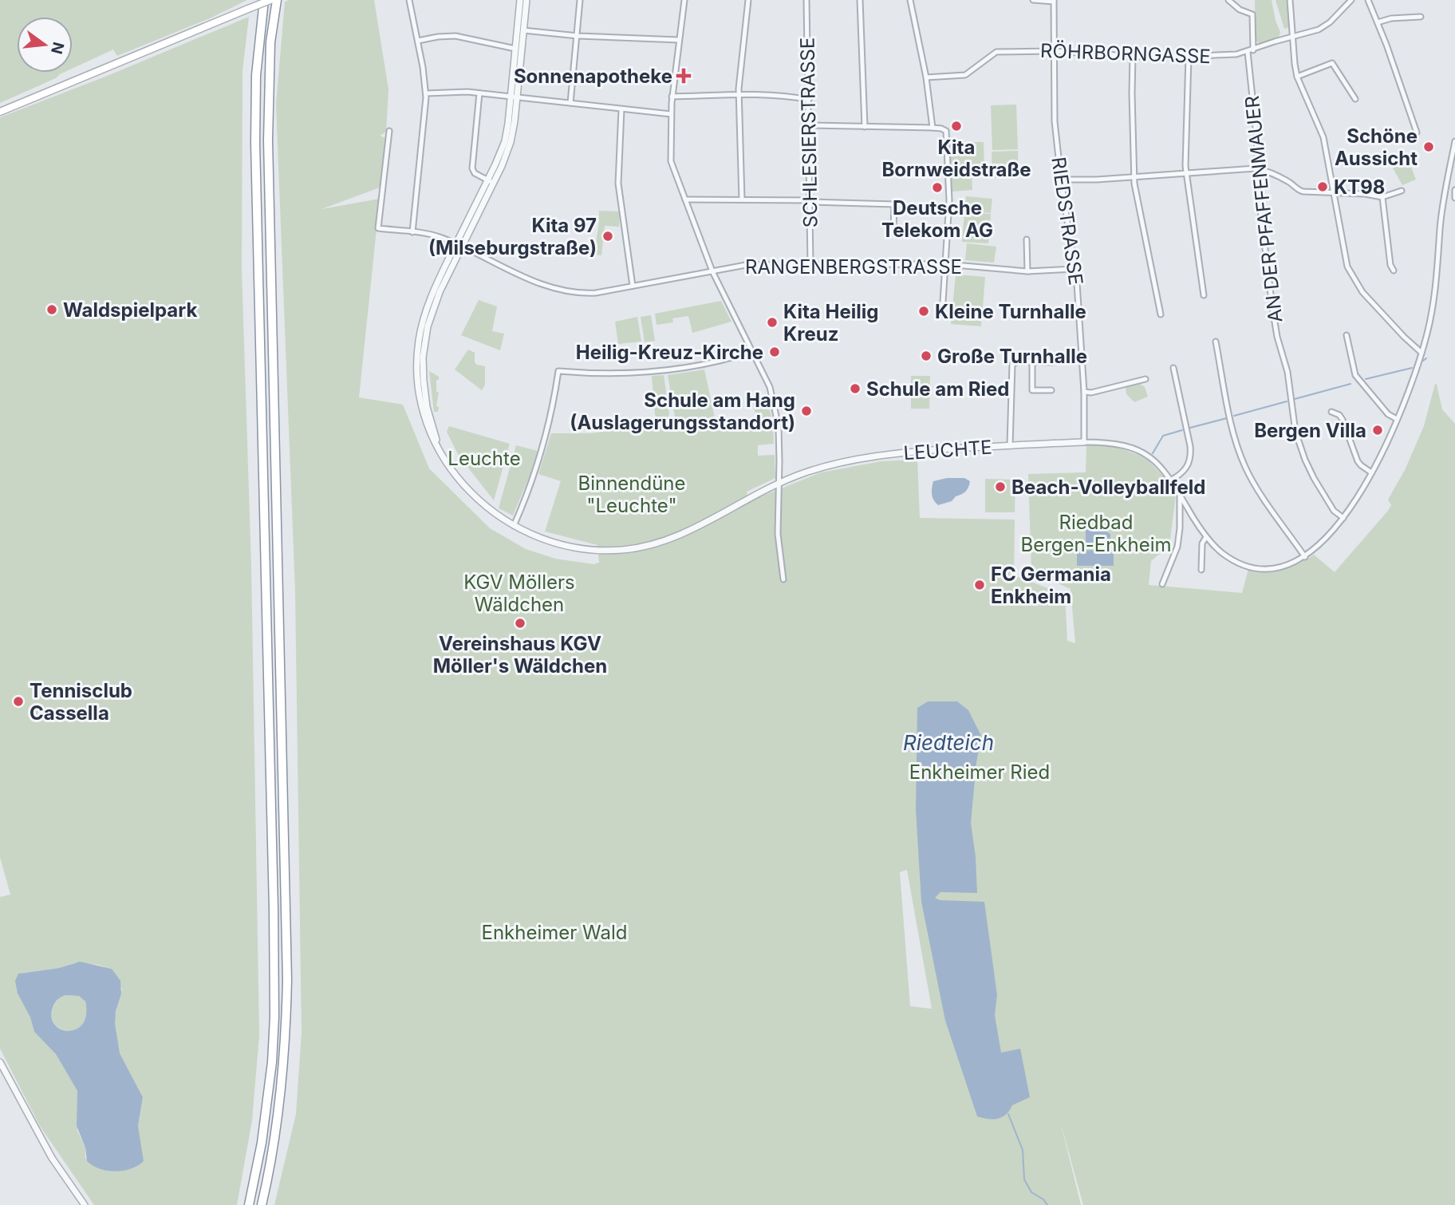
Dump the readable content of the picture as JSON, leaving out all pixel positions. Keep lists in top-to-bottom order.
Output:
{
  "streets": {
    "street": [
      "RÖHRBORNGASSE",
      "SCHLESIERSTRASSE",
      "AN DER PFAFFENMAUER",
      "RIEDSTRASSE",
      "RANGENBERGSTRASSE",
      "LEUCHTE"
    ]
  },
  "crossings": [
    ["RÖHRBORNGASSE", "AN DER PFAFFENMAUER"],
    ["RÖHRBORNGASSE", "RIEDSTRASSE"],
    ["SCHLESIERSTRASSE", "RANGENBERGSTRASSE"],
    ["RIEDSTRASSE", "RANGENBERGSTRASSE"],
    ["RIEDSTRASSE", "LEUCHTE"],
    ["RANGENBERGSTRASSE", "LEUCHTE"]
  ],
  "water": ["Riedteich"],
  "parks": [
    "Leuchte",
    "Binnendüne \"Leuchte\"",
    "Riedbad Bergen-Enkheim",
    "KGV Möllers Wäldchen",
    "Enkheimer Ried",
    "Enkheimer Wald"
  ],
  "places": {
    "health": ["Sonnenapotheke"],
    "other": [
      "Kita Bornweidstraße",
      "Schöne Aussicht",
      "KT98",
      "Deutsche Telekom AG",
      "Kita 97 (Milseburgstraße)",
      "Waldspielpark",
      "Kleine Turnhalle",
      "Kita Heilig Kreuz",
      "Heilig-Kreuz-Kirche",
      "Große Turnhalle",
      "Schule am Ried",
      "Schule am Hang (Auslagerungsstandort)",
      "Bergen Villa",
      "Beach-Volleyballfeld",
      "FC Germania Enkheim",
      "Vereinshaus KGV Möller's Wäldchen",
      "Tennisclub Cassella"
    ]
  },
  "north": "right"
}
